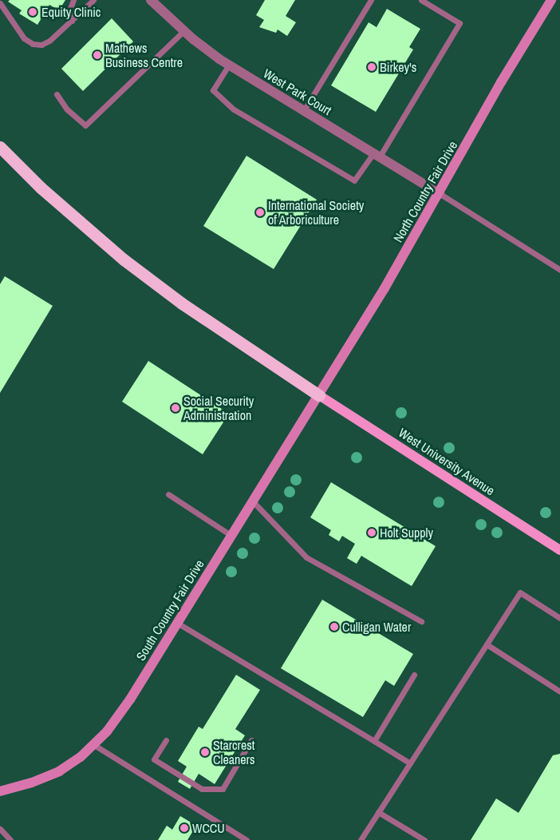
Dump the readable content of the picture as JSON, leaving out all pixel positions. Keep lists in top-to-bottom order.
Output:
{
  "streets": {
    "main road": ["West University Avenue"],
    "street": ["West Park Court", "North Country Fair Drive", "South Country Fair Drive"]
  },
  "crossings": [
    ["West Park Court", "North Country Fair Drive"],
    ["North Country Fair Drive", "West University Avenue"],
    ["North Country Fair Drive", "South Country Fair Drive"],
    ["West University Avenue", "South Country Fair Drive"]
  ],
  "places": [
    "Equity Clinic",
    "Mathews Business Centre",
    "Birkey's",
    "International Society of Arboriculture",
    "Social Security Administration",
    "Holt Supply",
    "Culligan Water",
    "Starcrest Cleaners",
    "WCCU"
  ]
}
